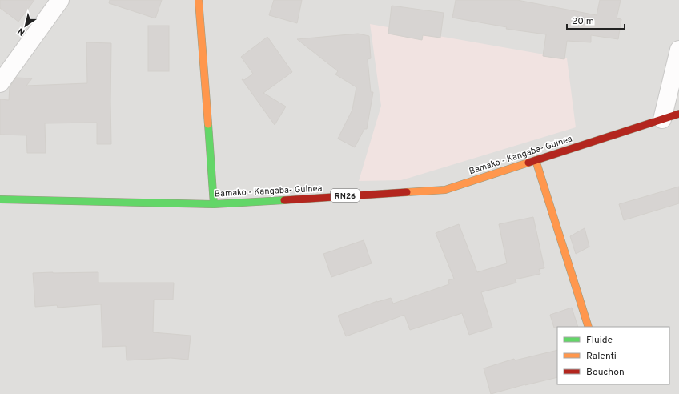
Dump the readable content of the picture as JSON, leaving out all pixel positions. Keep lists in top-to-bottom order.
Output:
{
  "streets": {
    "main road": ["Bamako - Kangaba- Guinea", "RN26"]
  },
  "legend": ["Fluide", "Ralenti", "Bouchon"],
  "scale_bar": "20 m",
  "north": "bottom left"
}
